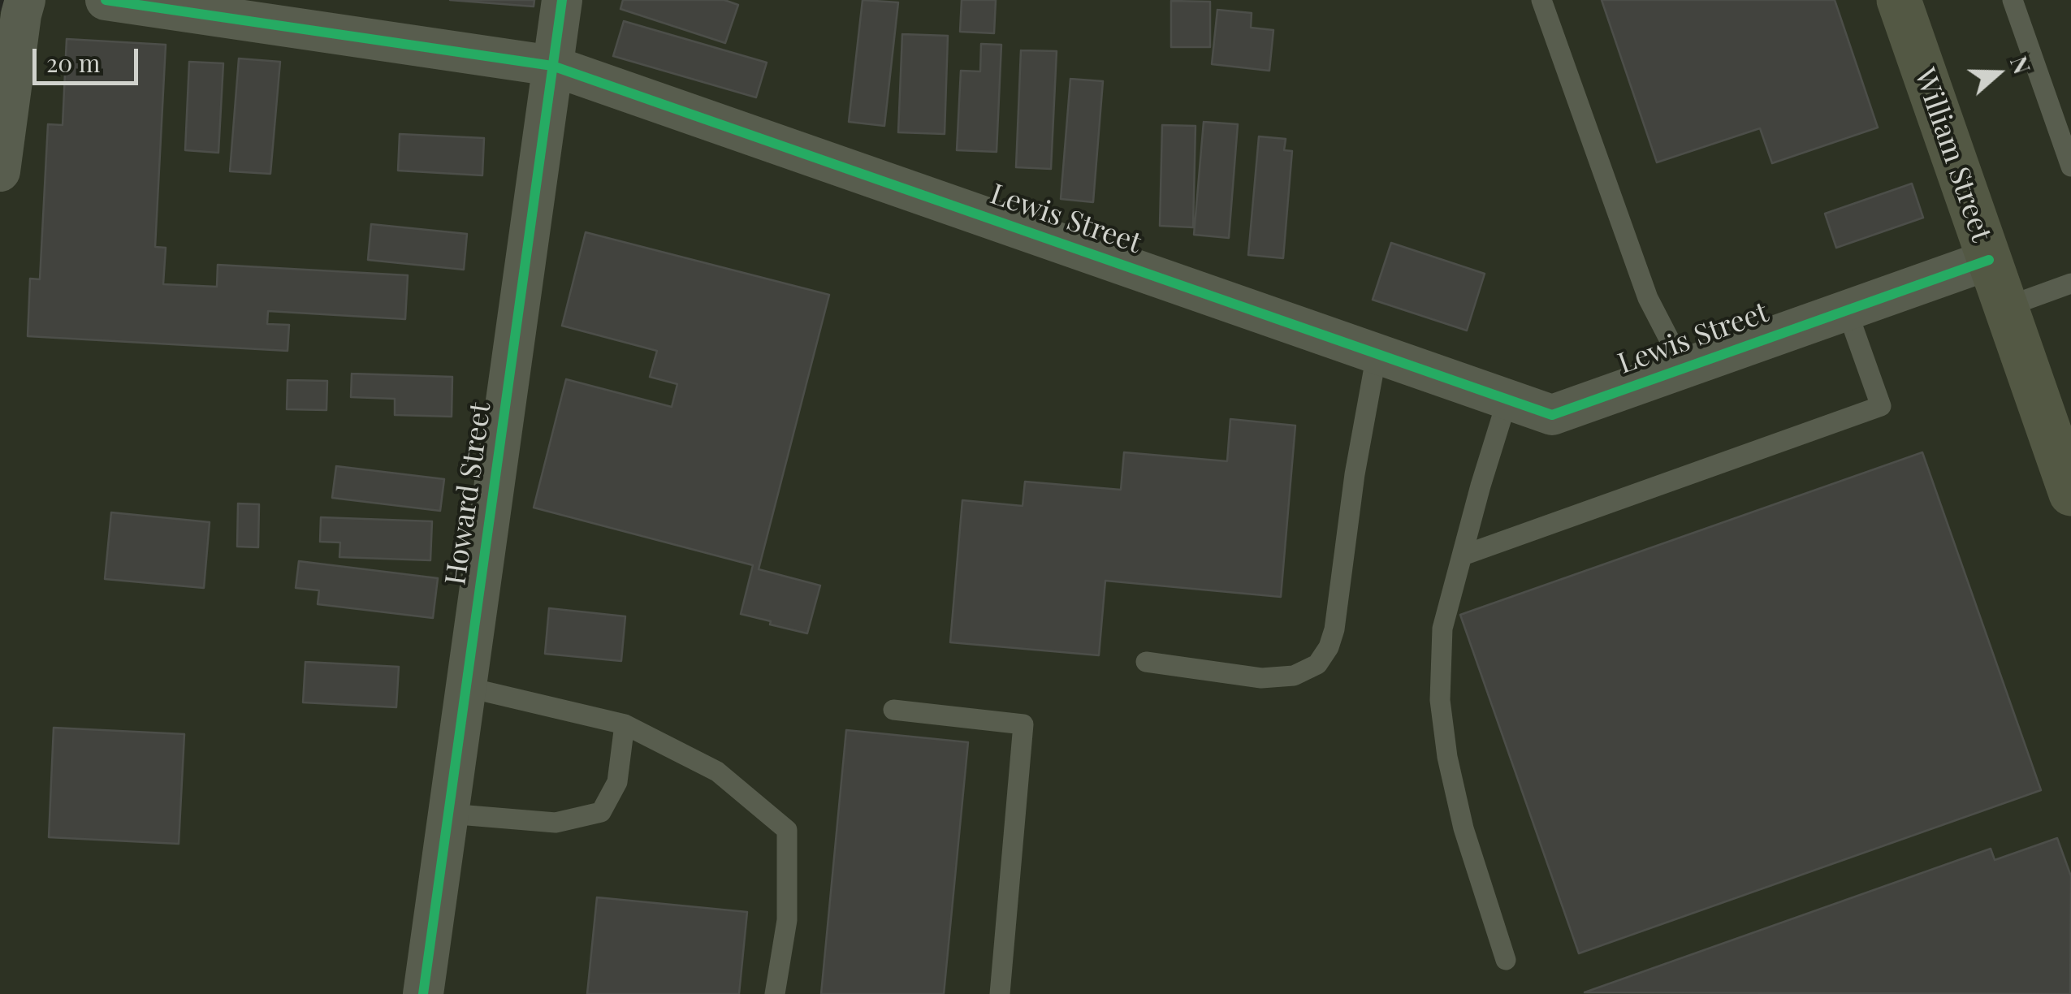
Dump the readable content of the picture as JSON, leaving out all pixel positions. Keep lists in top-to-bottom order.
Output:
{
  "streets": {
    "main road": ["William Street"],
    "street": ["Lewis Street", "Howard Street"]
  },
  "crossings": [
    ["William Street", "Lewis Street"],
    ["Lewis Street", "Howard Street"]
  ],
  "scale_bar": "20 m",
  "north": "right"
}
